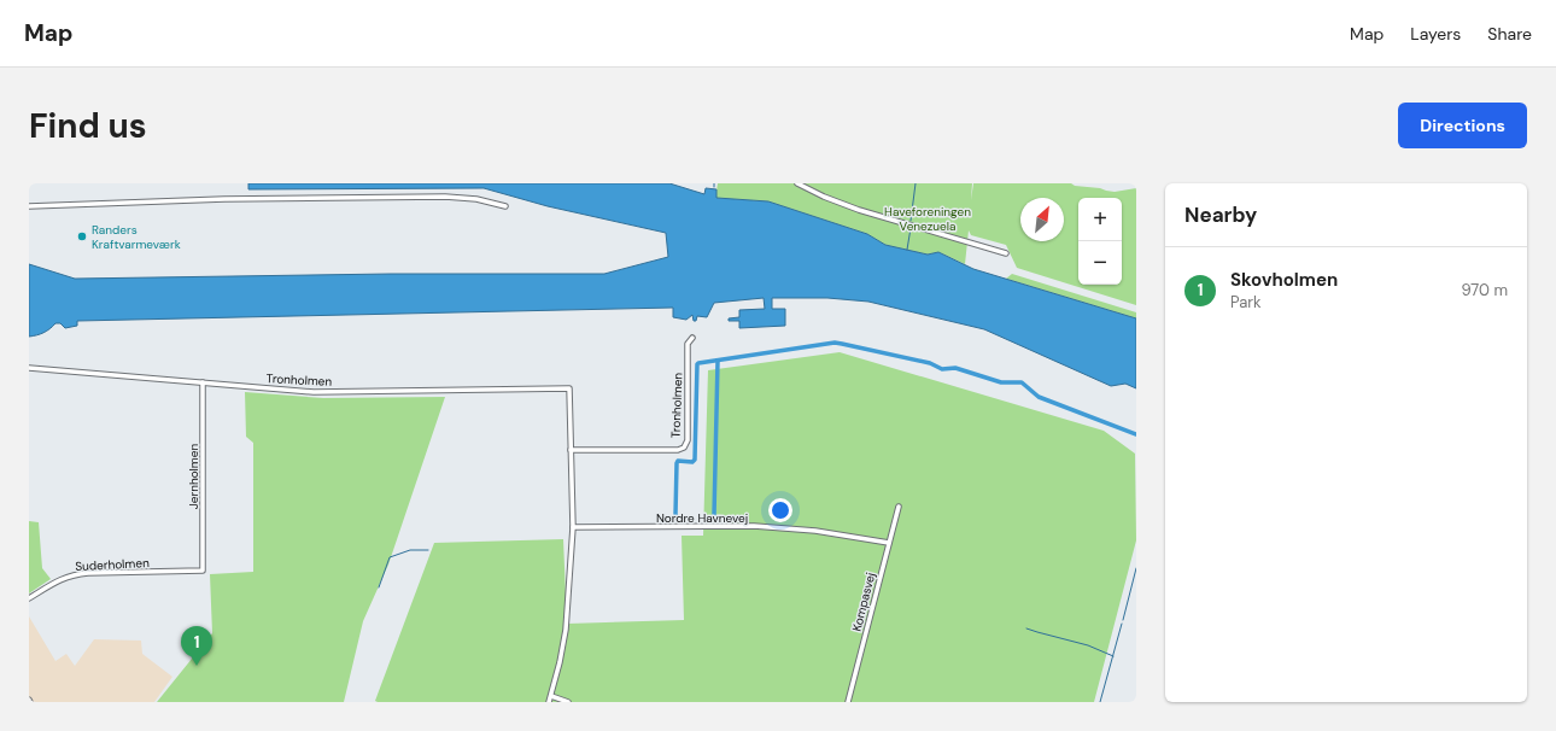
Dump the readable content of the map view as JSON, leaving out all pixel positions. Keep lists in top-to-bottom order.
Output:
{
  "streets": {
    "street": [
      "Tronholmen",
      "Jernholmen",
      "Nordre Havnevej",
      "Suderholmen",
      "Kompasvej"
    ]
  },
  "crossings": [
    ["Tronholmen", "Jernholmen"],
    ["Jernholmen", "Suderholmen"],
    ["Nordre Havnevej", "Kompasvej"]
  ],
  "parks": ["Haveforeningen Venezuela"],
  "places": ["Randers Kraftvarmeværk"],
  "north": "top right",
  "page": {
    "header": "Map",
    "nav": ["Map", "Layers", "Share"],
    "buttons": "Directions",
    "title": "Find us",
    "heading": "Nearby",
    "map_buttons": ["+", "−"],
    "list": [
      {
        "mark": "1",
        "name": "Skovholmen",
        "note": "Park",
        "value": "970 m"
      }
    ],
    "pins": "1"
  }
}
